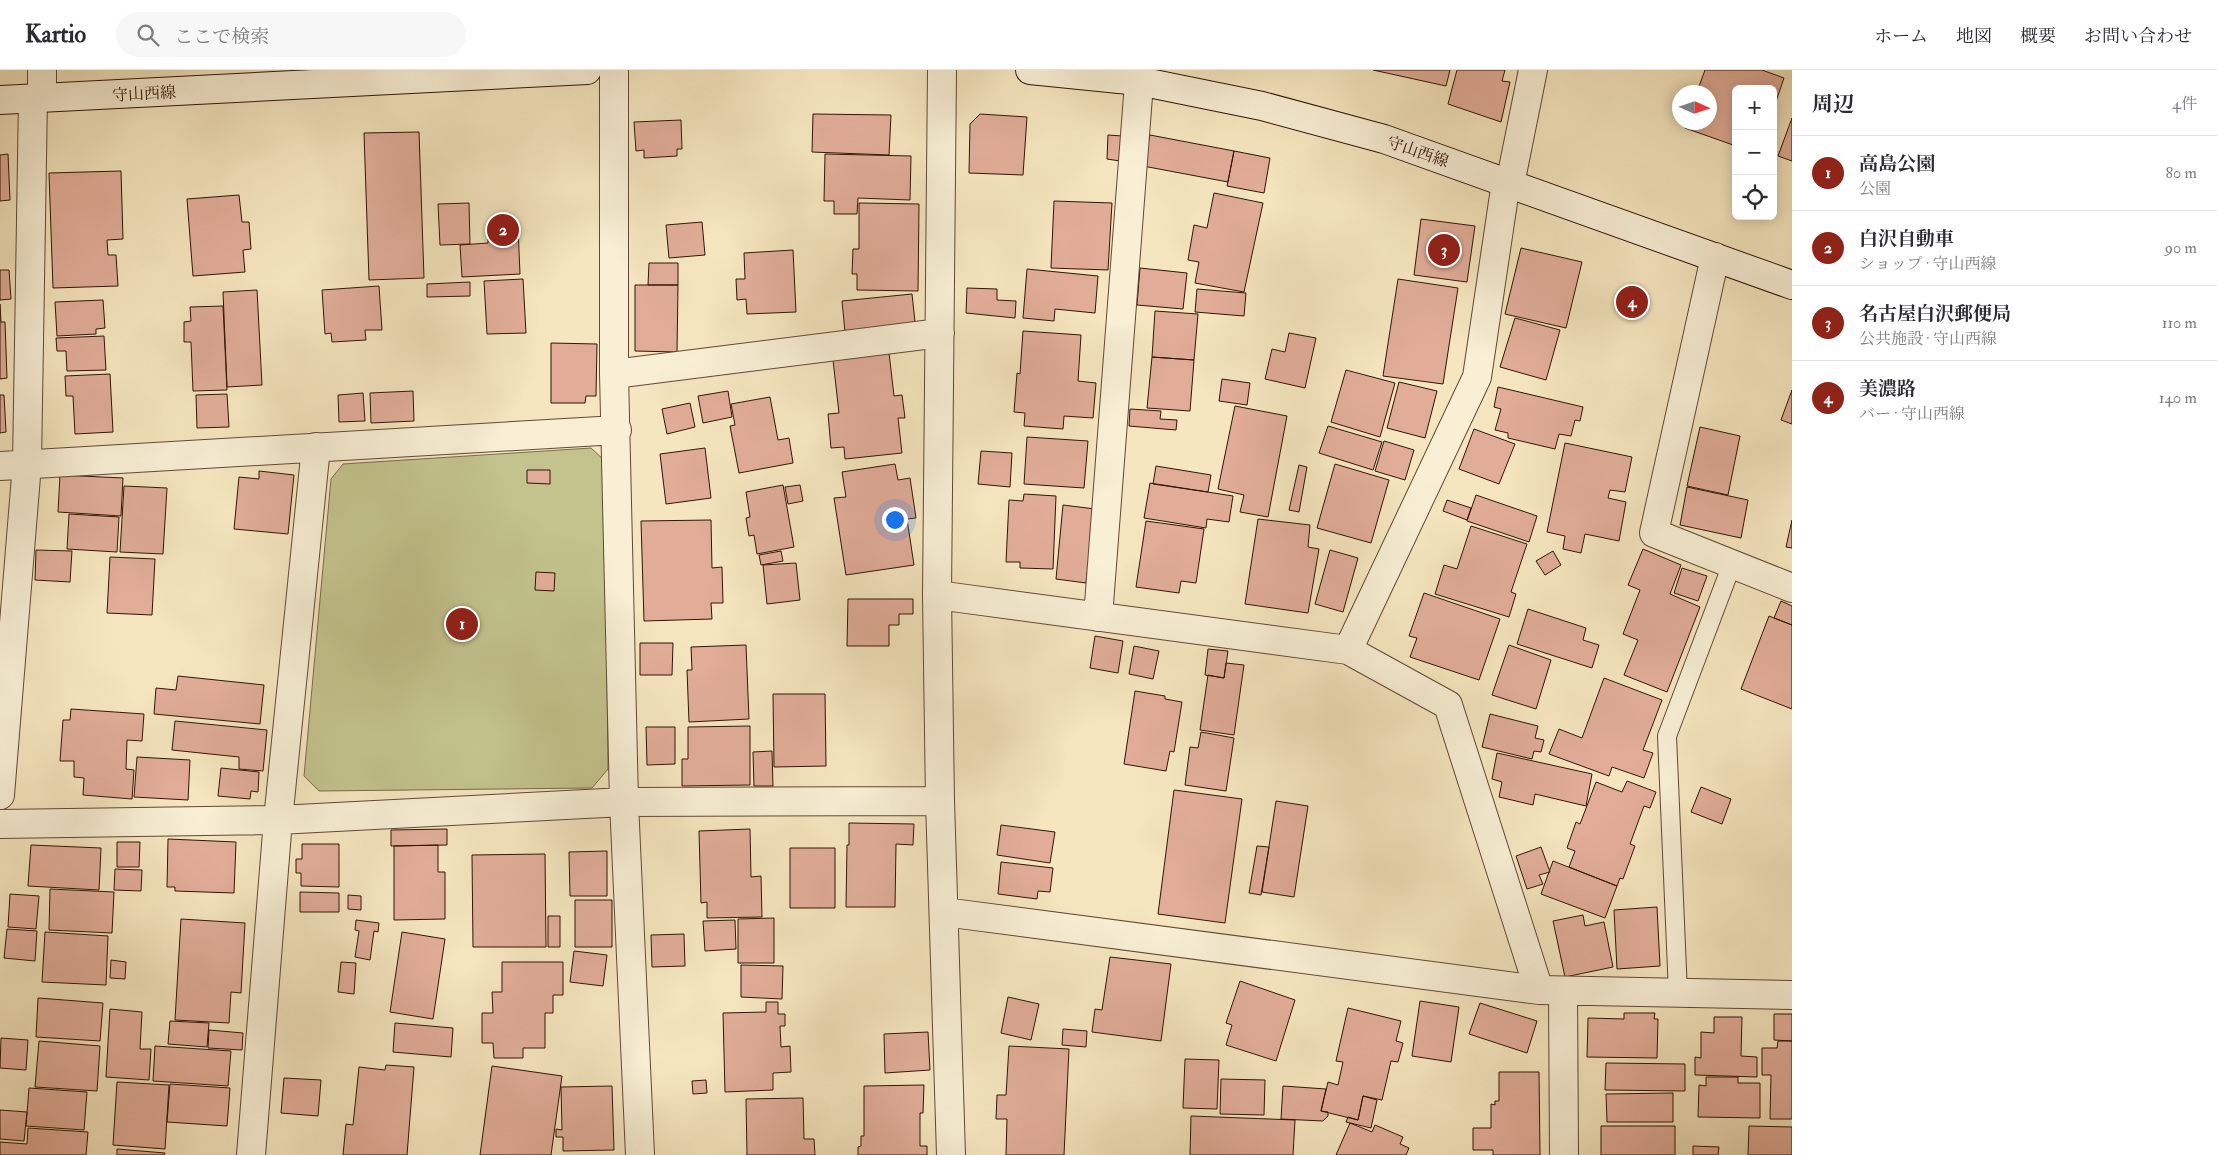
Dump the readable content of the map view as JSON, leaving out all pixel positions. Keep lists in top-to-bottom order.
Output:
{
  "streets": {
    "street": ["守山西線"]
  },
  "north": "right",
  "page": {
    "header": "Kartio",
    "search": "ここで検索",
    "nav": [
      "ホーム",
      "地図",
      "概要",
      "お問い合わせ"
    ],
    "heading": ["周辺", "4件"],
    "map_buttons": ["+", "−"],
    "list": [
      {
        "mark": "1",
        "name": "高島公園",
        "note": "公園",
        "value": "80 m"
      },
      {
        "mark": "2",
        "name": "白沢自動車",
        "note": "ショップ · 守山西線",
        "value": "90 m"
      },
      {
        "mark": "3",
        "name": "名古屋白沢郵便局",
        "note": "公共施設 · 守山西線",
        "value": "110 m"
      },
      {
        "mark": "4",
        "name": "美濃路",
        "note": "バー · 守山西線",
        "value": "140 m"
      }
    ],
    "pins": [
      "2",
      "3",
      "4",
      "1"
    ]
  }
}
